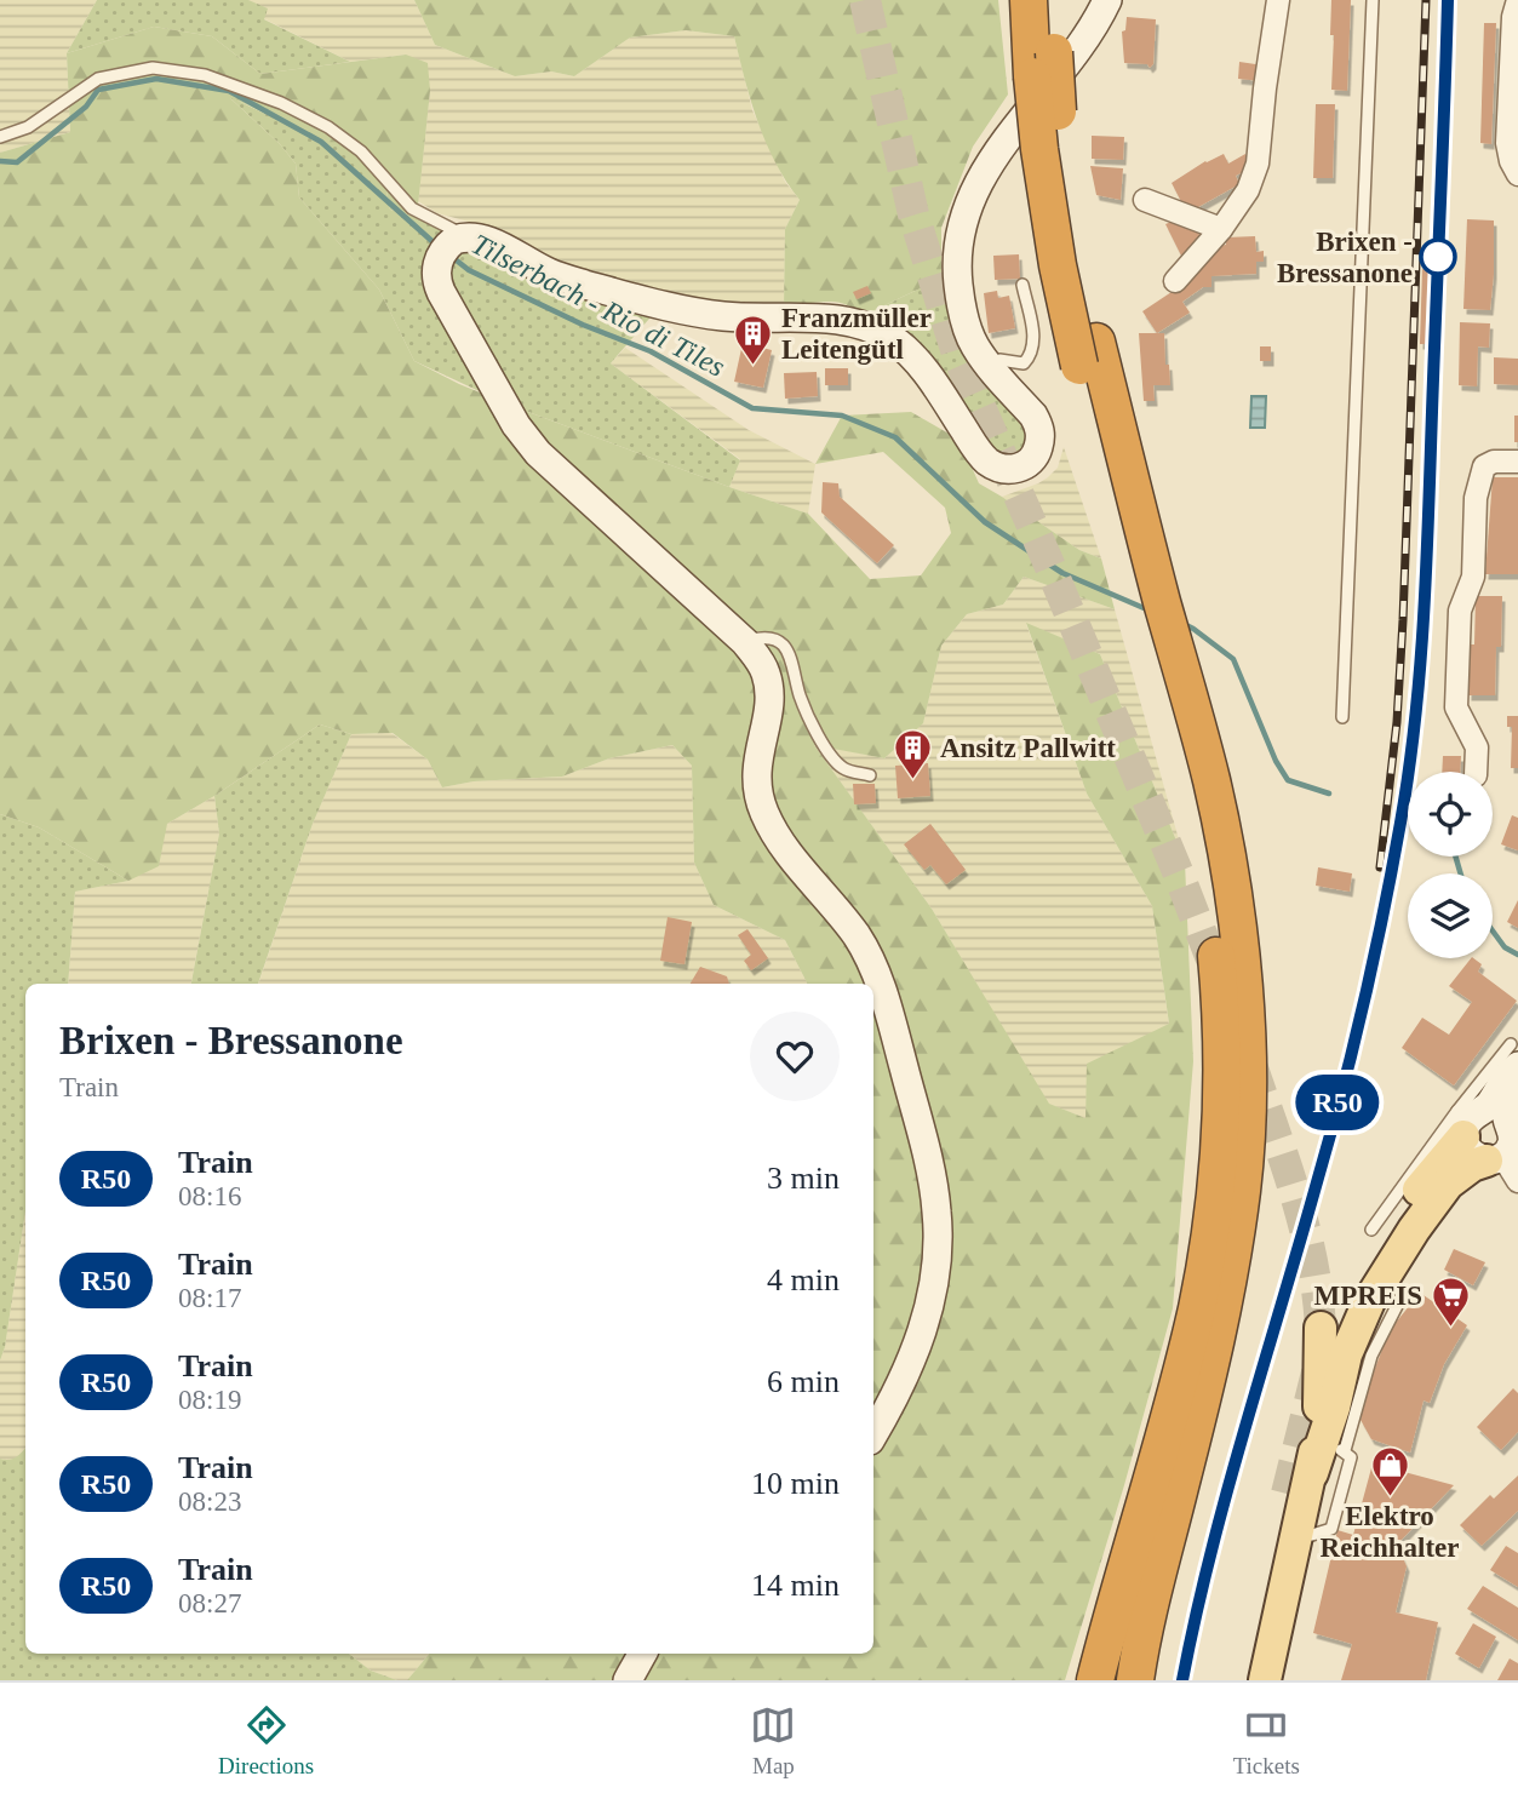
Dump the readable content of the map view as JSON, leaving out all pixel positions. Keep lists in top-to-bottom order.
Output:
{
  "water": ["Tilserbach - Rio di Tiles"],
  "places": {
    "other": ["Brixen - Bressanone"],
    "building": ["Franzmüller Leitengütl", "Ansitz Pallwitt"],
    "supermarket": ["MPREIS"],
    "shop": ["Elektro Reichhalter"]
  },
  "page": {
    "on_map": "R50",
    "heading": ["Brixen - Bressanone", "Train"],
    "list": [
      {
        "mark": "R50",
        "name": "Train",
        "note": "08:16",
        "value": "3 min"
      },
      {
        "mark": "R50",
        "name": "Train",
        "note": "08:17",
        "value": "4 min"
      },
      {
        "mark": "R50",
        "name": "Train",
        "note": "08:19",
        "value": "6 min"
      },
      {
        "mark": "R50",
        "name": "Train",
        "note": "08:23",
        "value": "10 min"
      },
      {
        "mark": "R50",
        "name": "Train",
        "note": "08:27",
        "value": "14 min"
      }
    ],
    "tabs": ["Directions", "Map", "Tickets"]
  }
}
